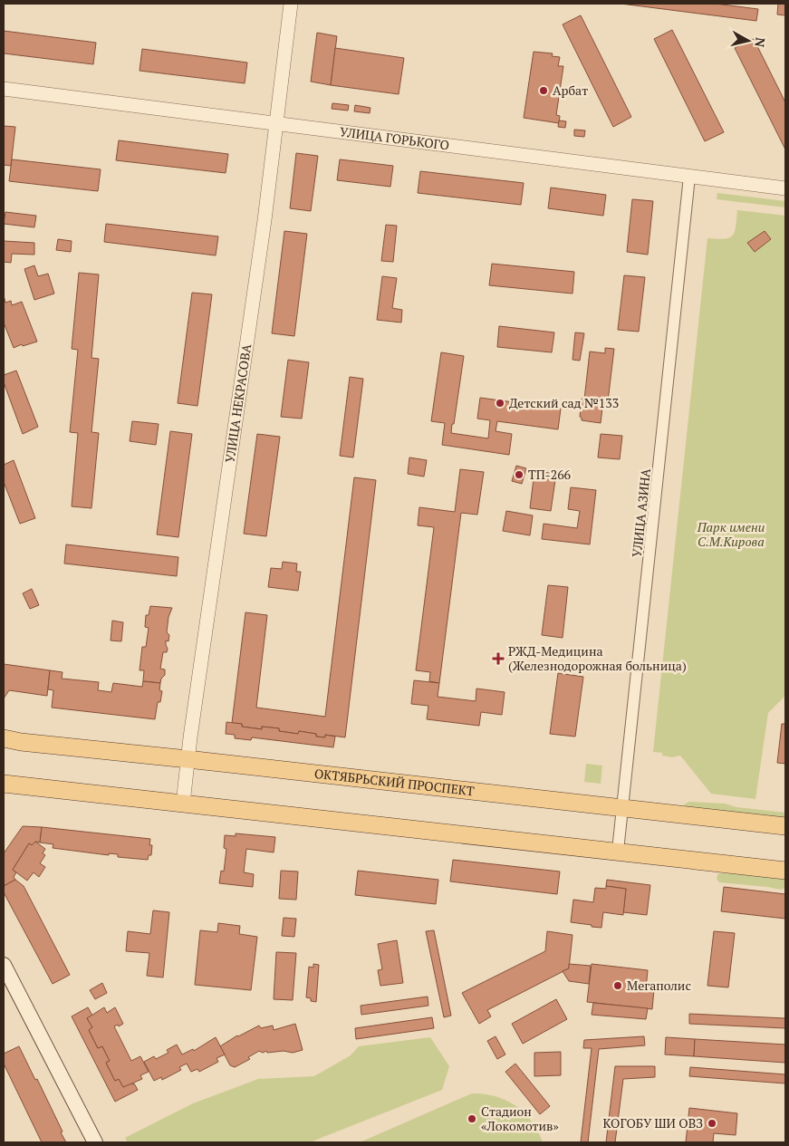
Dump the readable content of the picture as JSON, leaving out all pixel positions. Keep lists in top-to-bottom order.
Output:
{
  "streets": {
    "main road": ["ОКТЯБРЬСКИЙ ПРОСПЕКТ"],
    "street": ["УЛИЦА ГОРЬКОГО", "УЛИЦА НЕКРАСОВА", "УЛИЦА АЗИНА"]
  },
  "crossings": [
    ["УЛИЦА ГОРЬКОГО", "УЛИЦА НЕКРАСОВА"],
    ["УЛИЦА ГОРЬКОГО", "УЛИЦА АЗИНА"],
    ["УЛИЦА НЕКРАСОВА", "ОКТЯБРЬСКИЙ ПРОСПЕКТ"],
    ["УЛИЦА АЗИНА", "ОКТЯБРЬСКИЙ ПРОСПЕКТ"]
  ],
  "parks": ["Парк имени С.М.Кирова"],
  "places": {
    "other": [
      "Арбат",
      "Детский сад №133",
      "ТП-266",
      "Мегаполис",
      "Cтадион «Локомотив»",
      "КОГОБУ ШИ ОВЗ"
    ],
    "health": ["РЖД-Медицина (Железнодорожная больница)"]
  },
  "north": "right"
}
